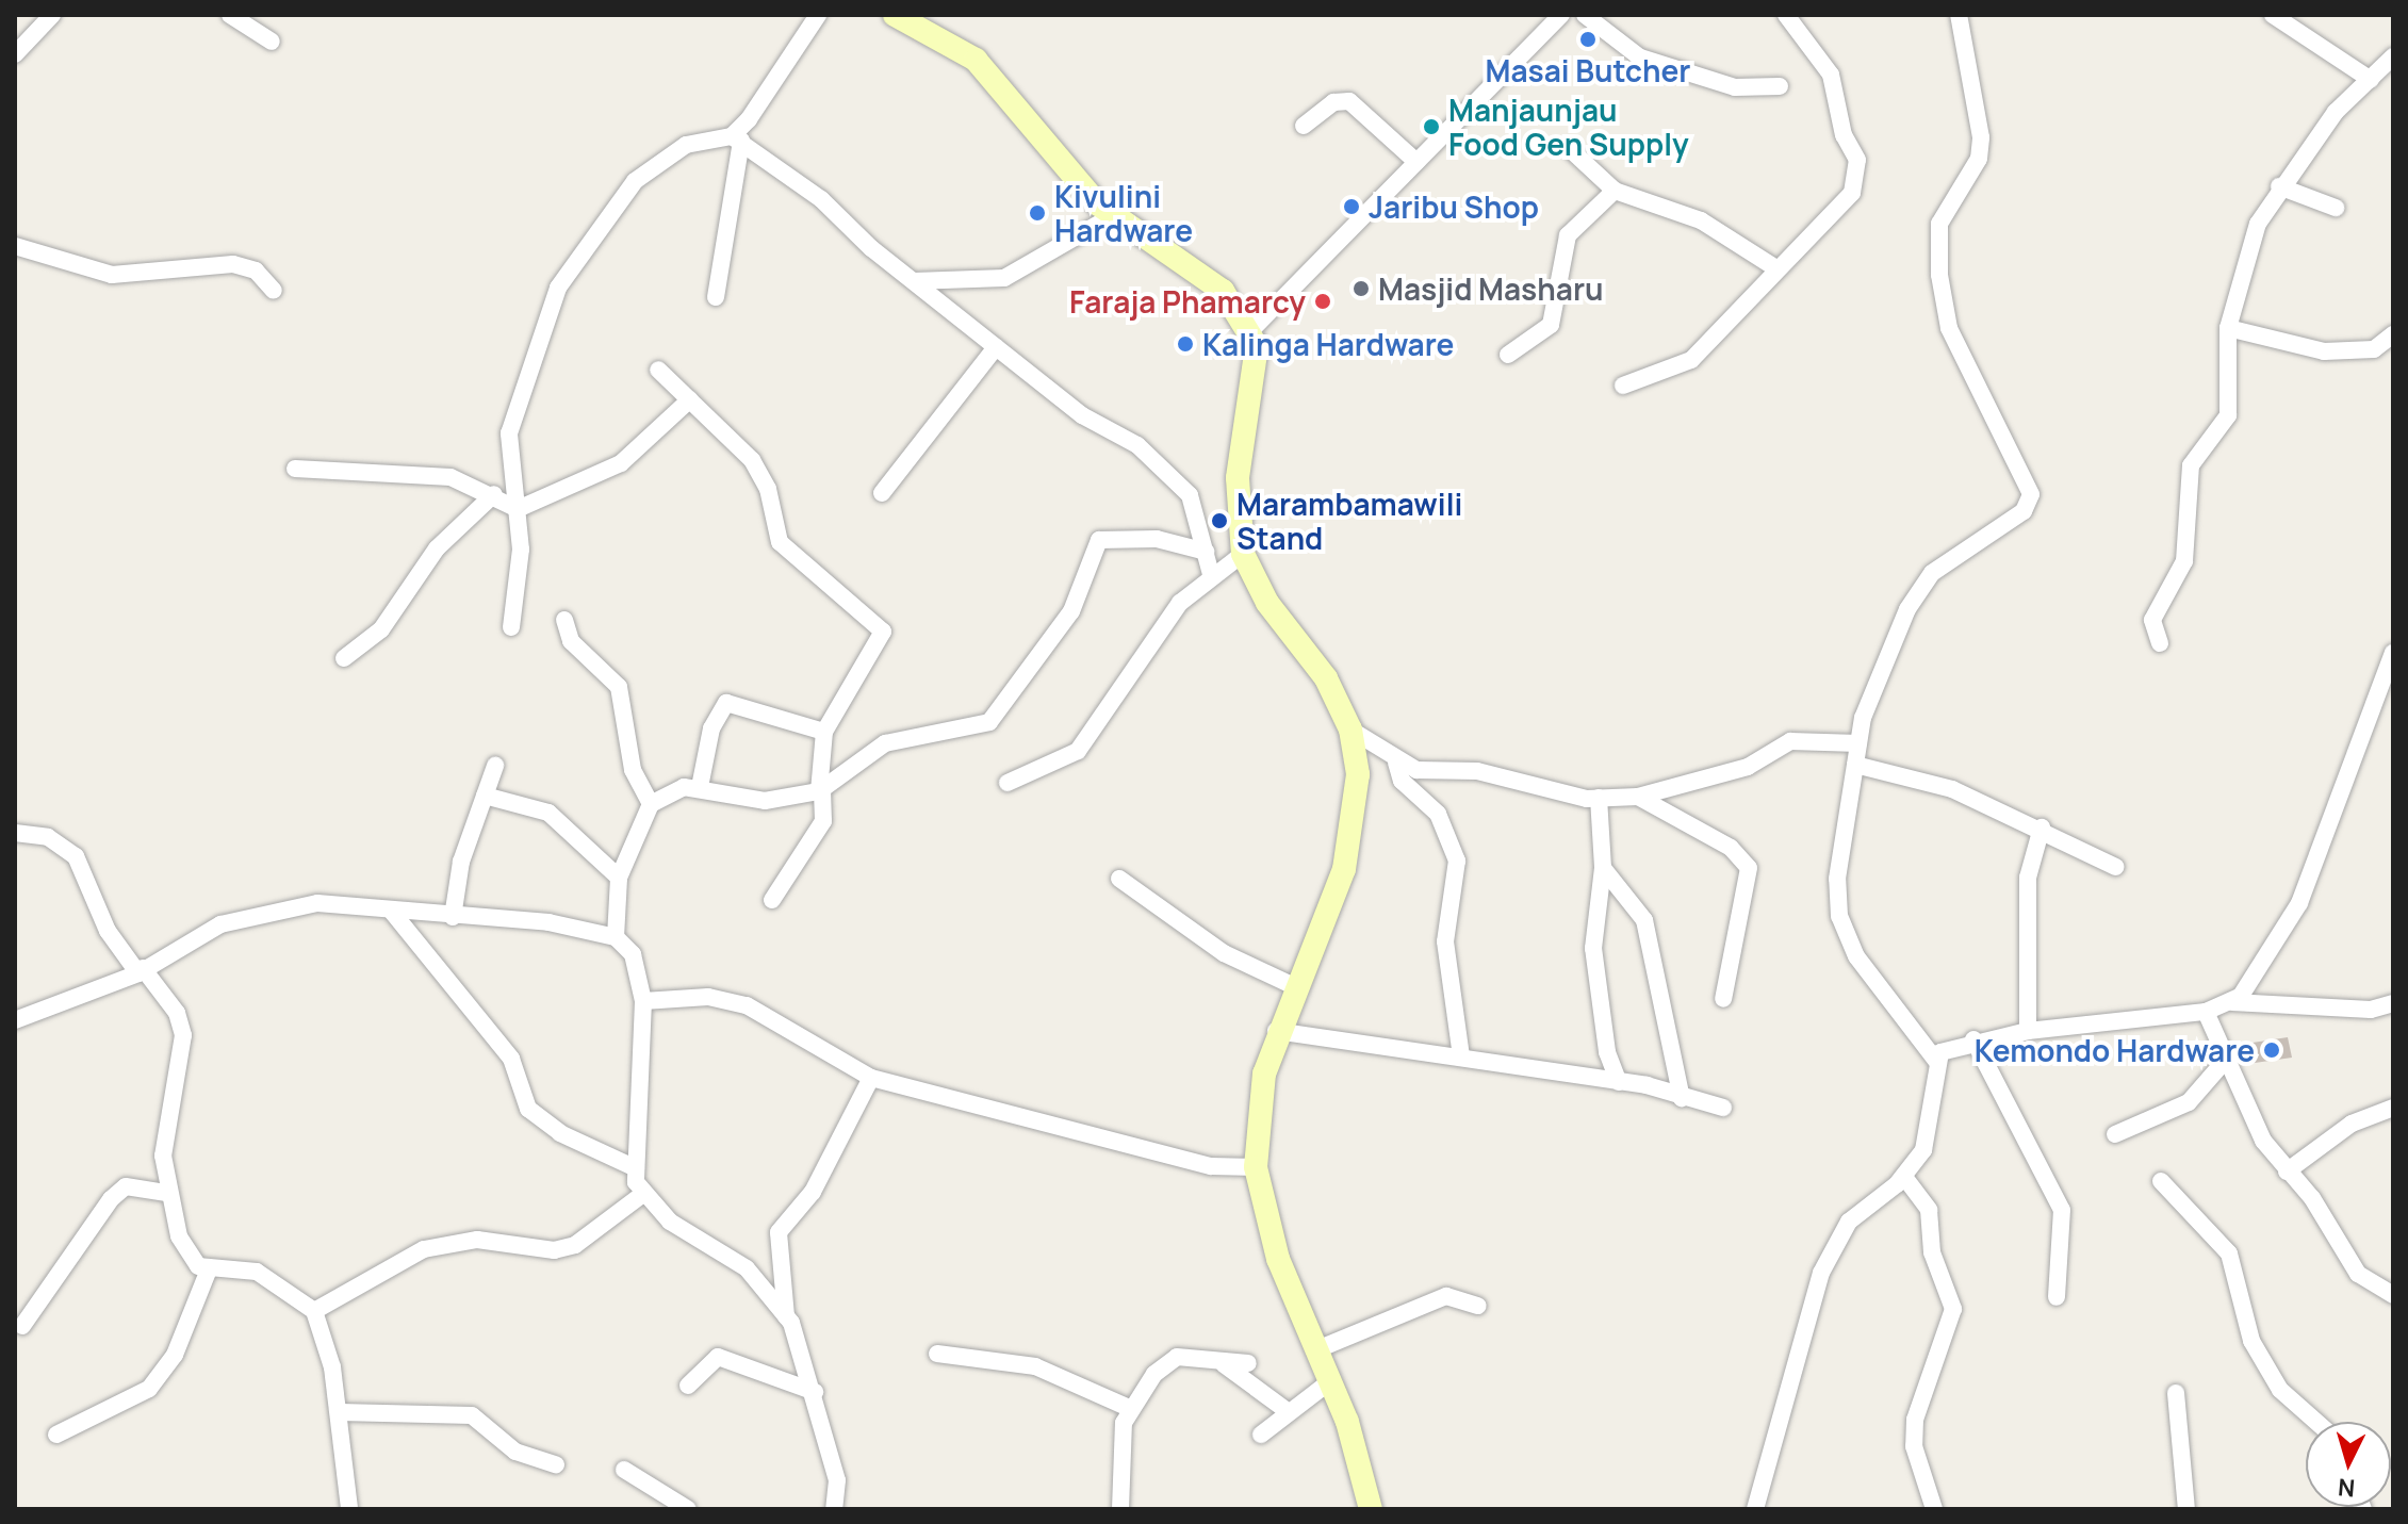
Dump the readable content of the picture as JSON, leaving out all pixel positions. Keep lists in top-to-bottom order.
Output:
{
  "places": [
    "Masai Butcher",
    "Manjaunjau Food Gen Supply",
    "Jaribu Shop",
    "Kivulini Hardware",
    "Masjid Masharu",
    "Faraja Phamarcy",
    "Kalinga Hardware",
    "Marambamawili Stand",
    "Kemondo Hardware"
  ],
  "north": "bottom"
}
